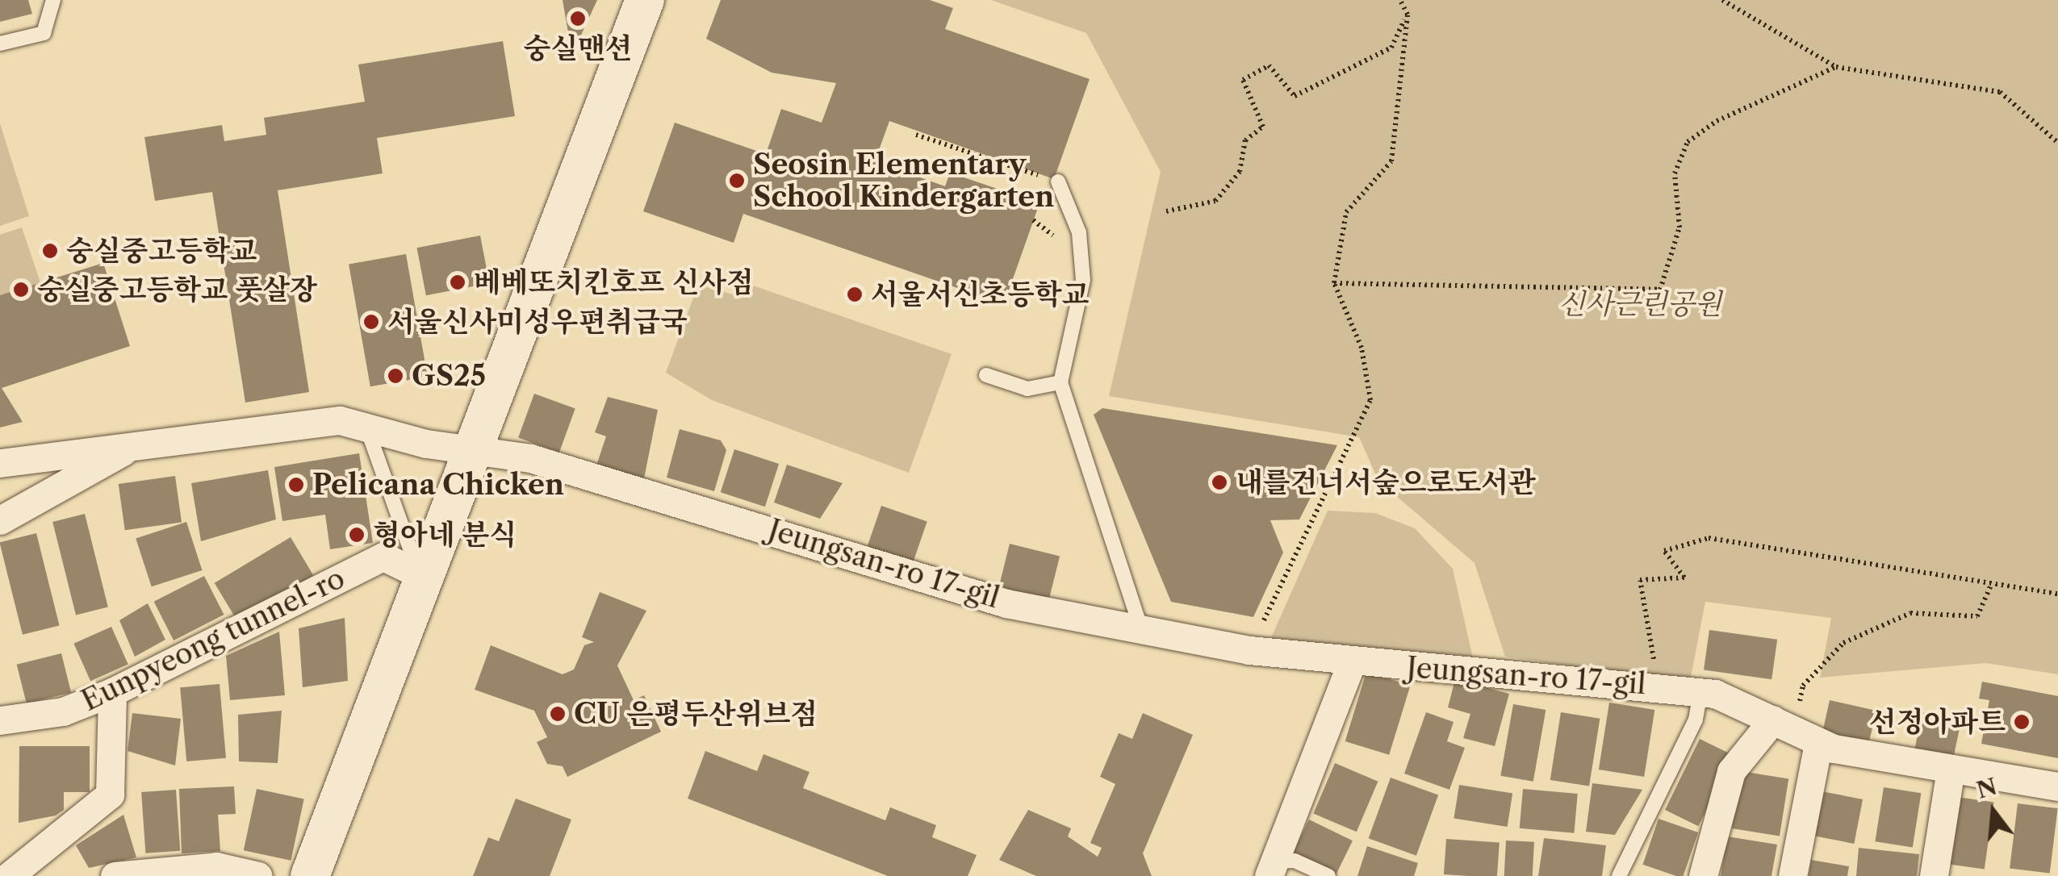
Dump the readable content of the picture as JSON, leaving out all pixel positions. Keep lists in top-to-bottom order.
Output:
{
  "streets": {
    "street": ["Jeungsan-ro 17-gil", "Eunpyeong tunnel-ro"]
  },
  "parks": ["신사근린공원"],
  "places": [
    "숭실맨션",
    "Seosin Elementary School Kindergarten",
    "숭실중고등학교",
    "베베또치킨호프 신사점",
    "숭실중고등학교 풋살장",
    "서울서신초등학교",
    "서울신사미성우편취급국",
    "GS25",
    "내를건너서숲으로도서관",
    "Pelicana Chicken",
    "형아네 분식",
    "CU 은평두산위브점",
    "선정아파트"
  ],
  "north": "top"
}
